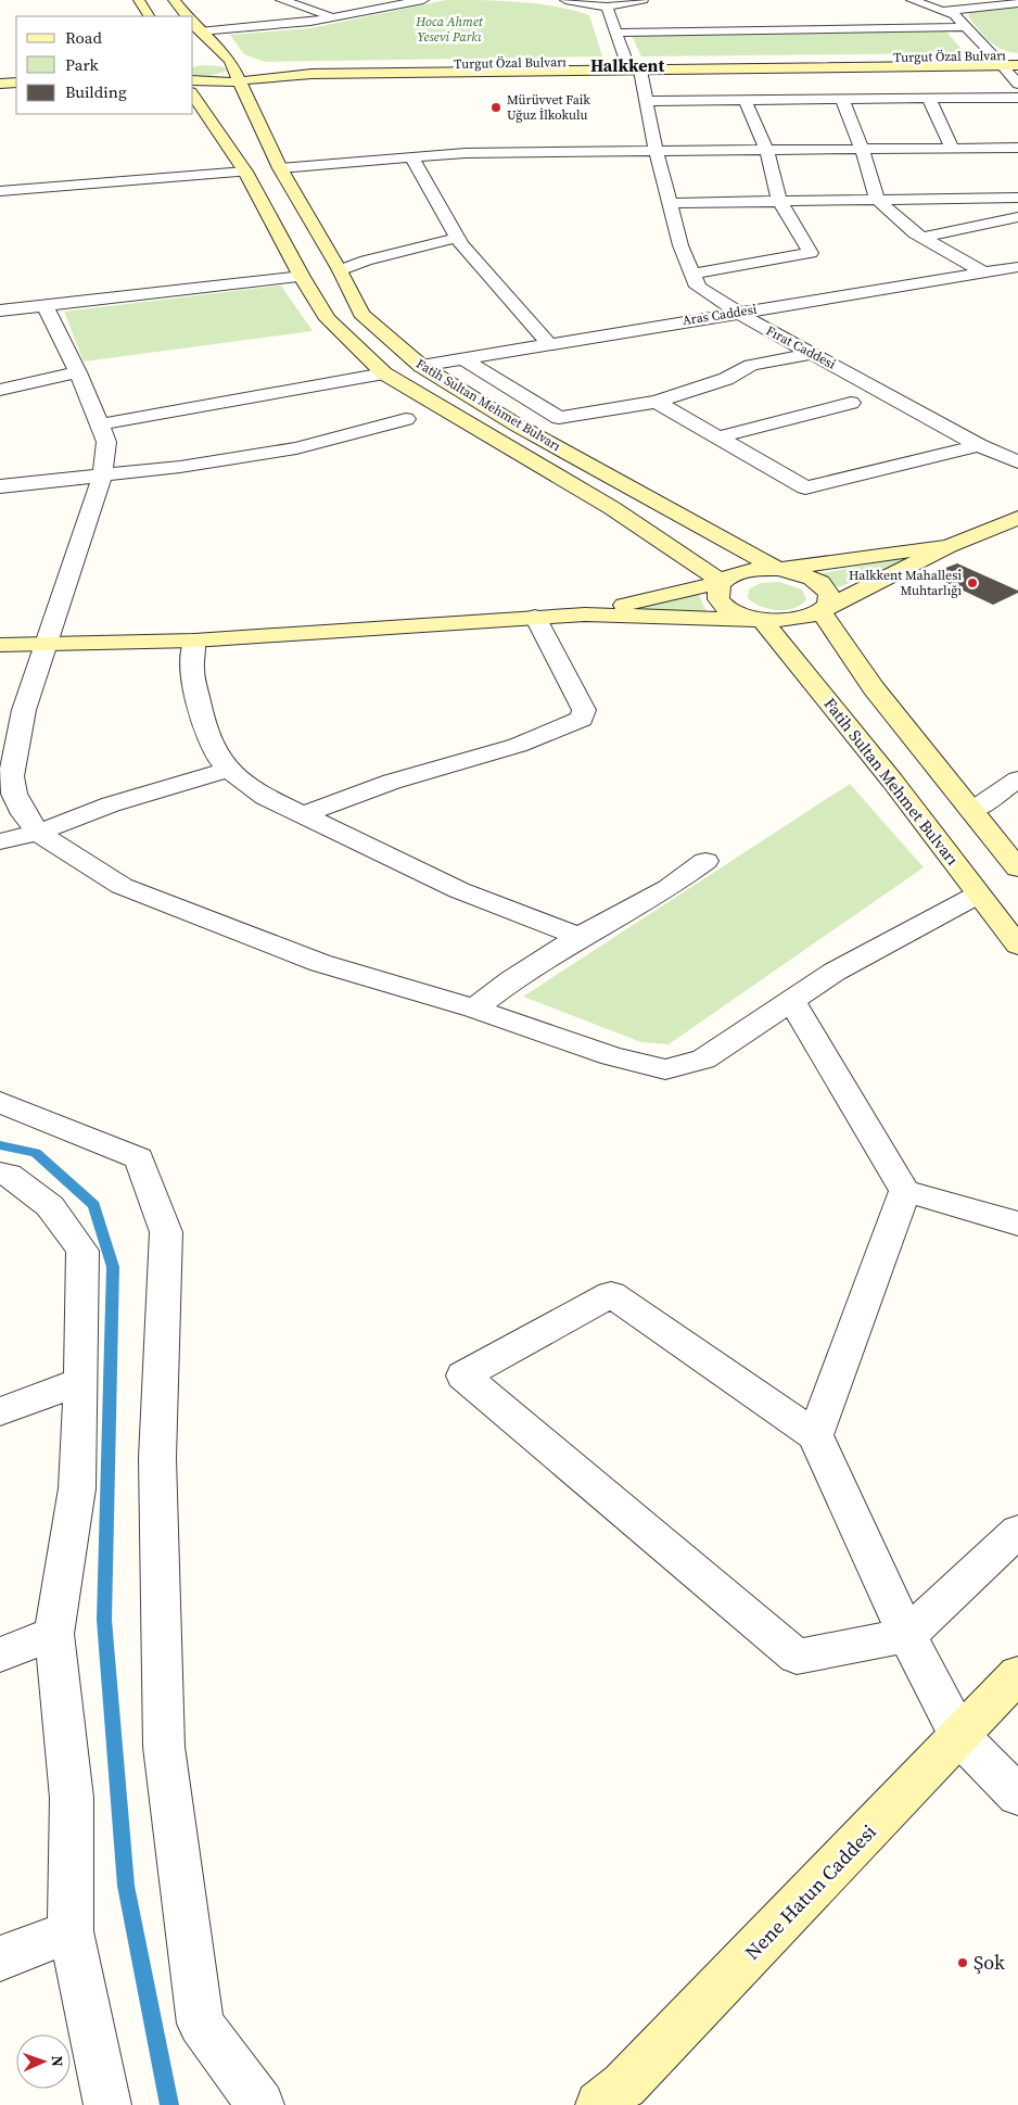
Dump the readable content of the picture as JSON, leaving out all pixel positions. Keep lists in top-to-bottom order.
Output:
{
  "streets": {
    "street": [
      "Turgut Özal Bulvarı",
      "Aras Caddesi",
      "Fırat Caddesi",
      "Fatih Sultan Mehmet Bulvarı",
      "Nene Hatun Caddesi"
    ]
  },
  "crossings": [
    ["Turgut Özal Bulvarı", "Fırat Caddesi"],
    ["Turgut Özal Bulvarı", "Fatih Sultan Mehmet Bulvarı"],
    ["Aras Caddesi", "Fırat Caddesi"],
    ["Aras Caddesi", "Fatih Sultan Mehmet Bulvarı"]
  ],
  "districts": ["Halkkent"],
  "parks": ["Hoca Ahmet Yesevi Parkı"],
  "places": ["Mürüvvet Faik Uğuz İlkokulu", "Halkkent Mahallesi Muhtarlığı", "Şok"],
  "legend": ["Road", "Park", "Building"],
  "north": "right"
}
